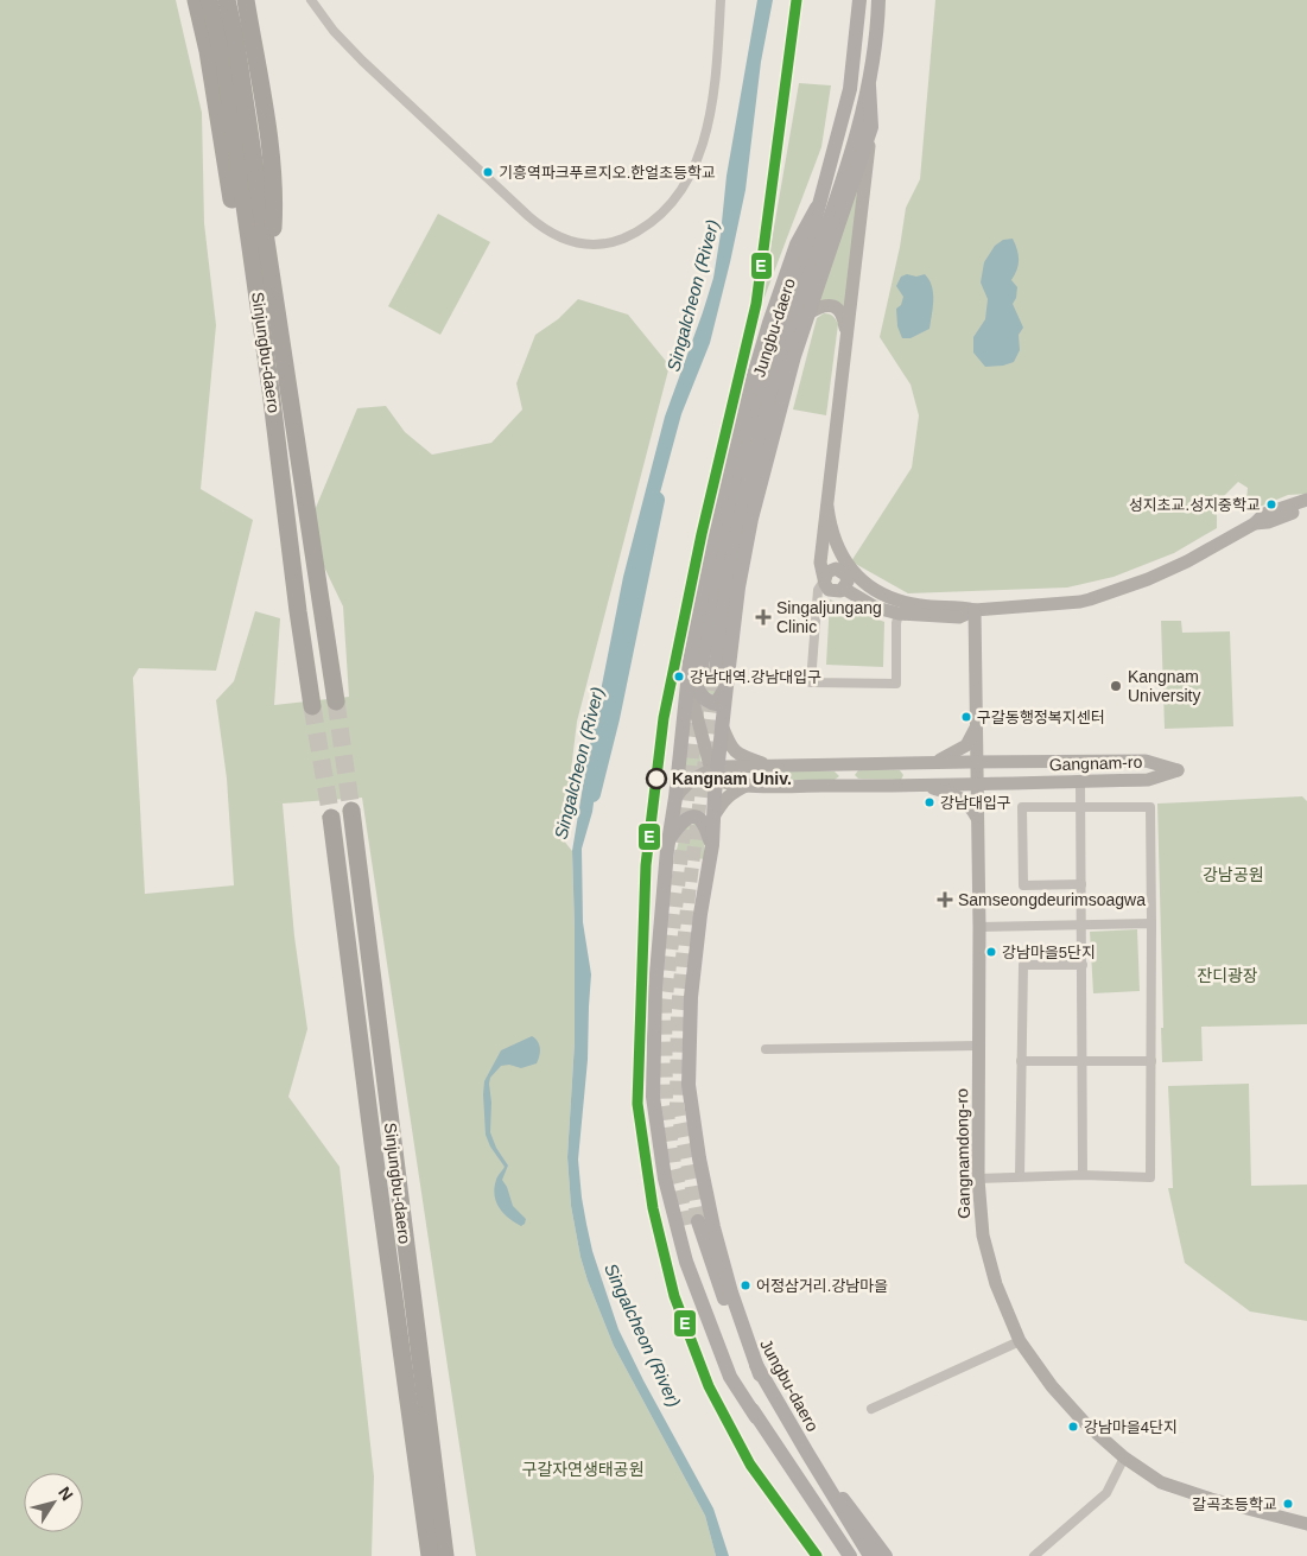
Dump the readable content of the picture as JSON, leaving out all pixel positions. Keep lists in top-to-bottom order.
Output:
{
  "streets": {
    "highway": ["Sinjungbu-daero"],
    "main road": ["Jungbu-daero"],
    "street": ["Gangnam-ro", "Gangnamdong-ro"]
  },
  "crossings": [
    ["Gangnam-ro", "Gangnamdong-ro"]
  ],
  "water": ["Singalcheon (River)"],
  "parks": ["강남공원", "잔디광장", "구갈자연생태공원"],
  "places": {
    "other": [
      "기흥역파크푸르지오.한얼초등학교",
      "성지초교.성지중학교",
      "강남대역.강남대입구",
      "Kangnam University",
      "구갈동행정복지센터",
      "Kangnam Univ.",
      "강남대입구",
      "강남마을5단지",
      "어정삼거리.강남마을",
      "강남마을4단지",
      "갈곡초등학교"
    ],
    "health": ["Singaljungang Clinic", "Samseongdeurimsoagwa"]
  },
  "lines": ["transit line E"],
  "north": "top right"
}
